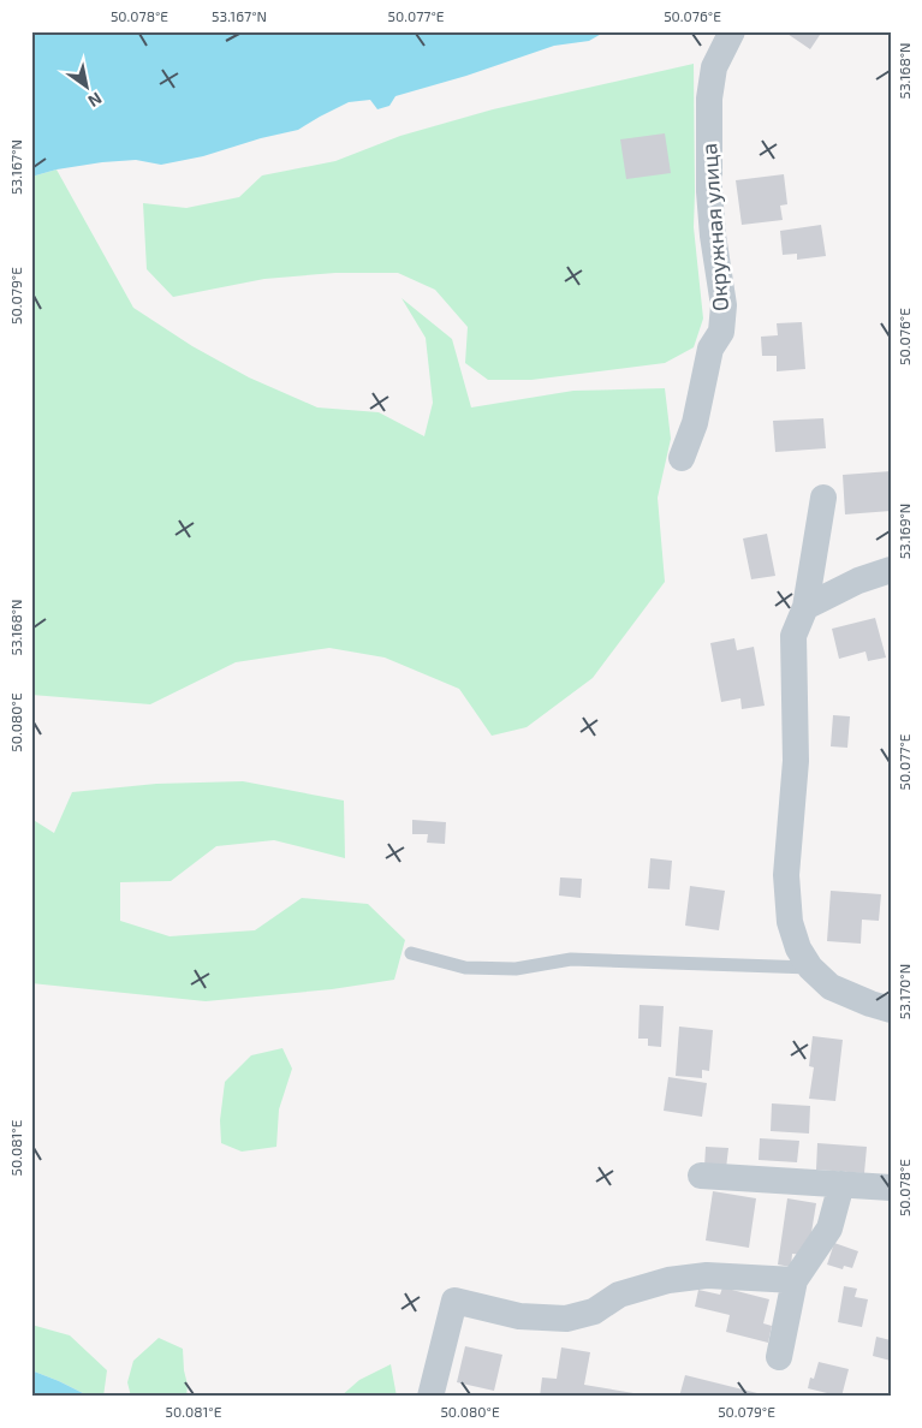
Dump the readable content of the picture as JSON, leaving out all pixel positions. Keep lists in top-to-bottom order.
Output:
{
  "streets": {
    "street": ["Окружная улица"]
  },
  "north": "bottom right",
  "coordinates": [
    "50.078°E",
    "53.167°N",
    "50.077°E",
    "50.076°E",
    "53.168°N",
    "50.079°E",
    "53.169°N",
    "50.080°E",
    "53.170°N",
    "50.081°E"
  ]
}
